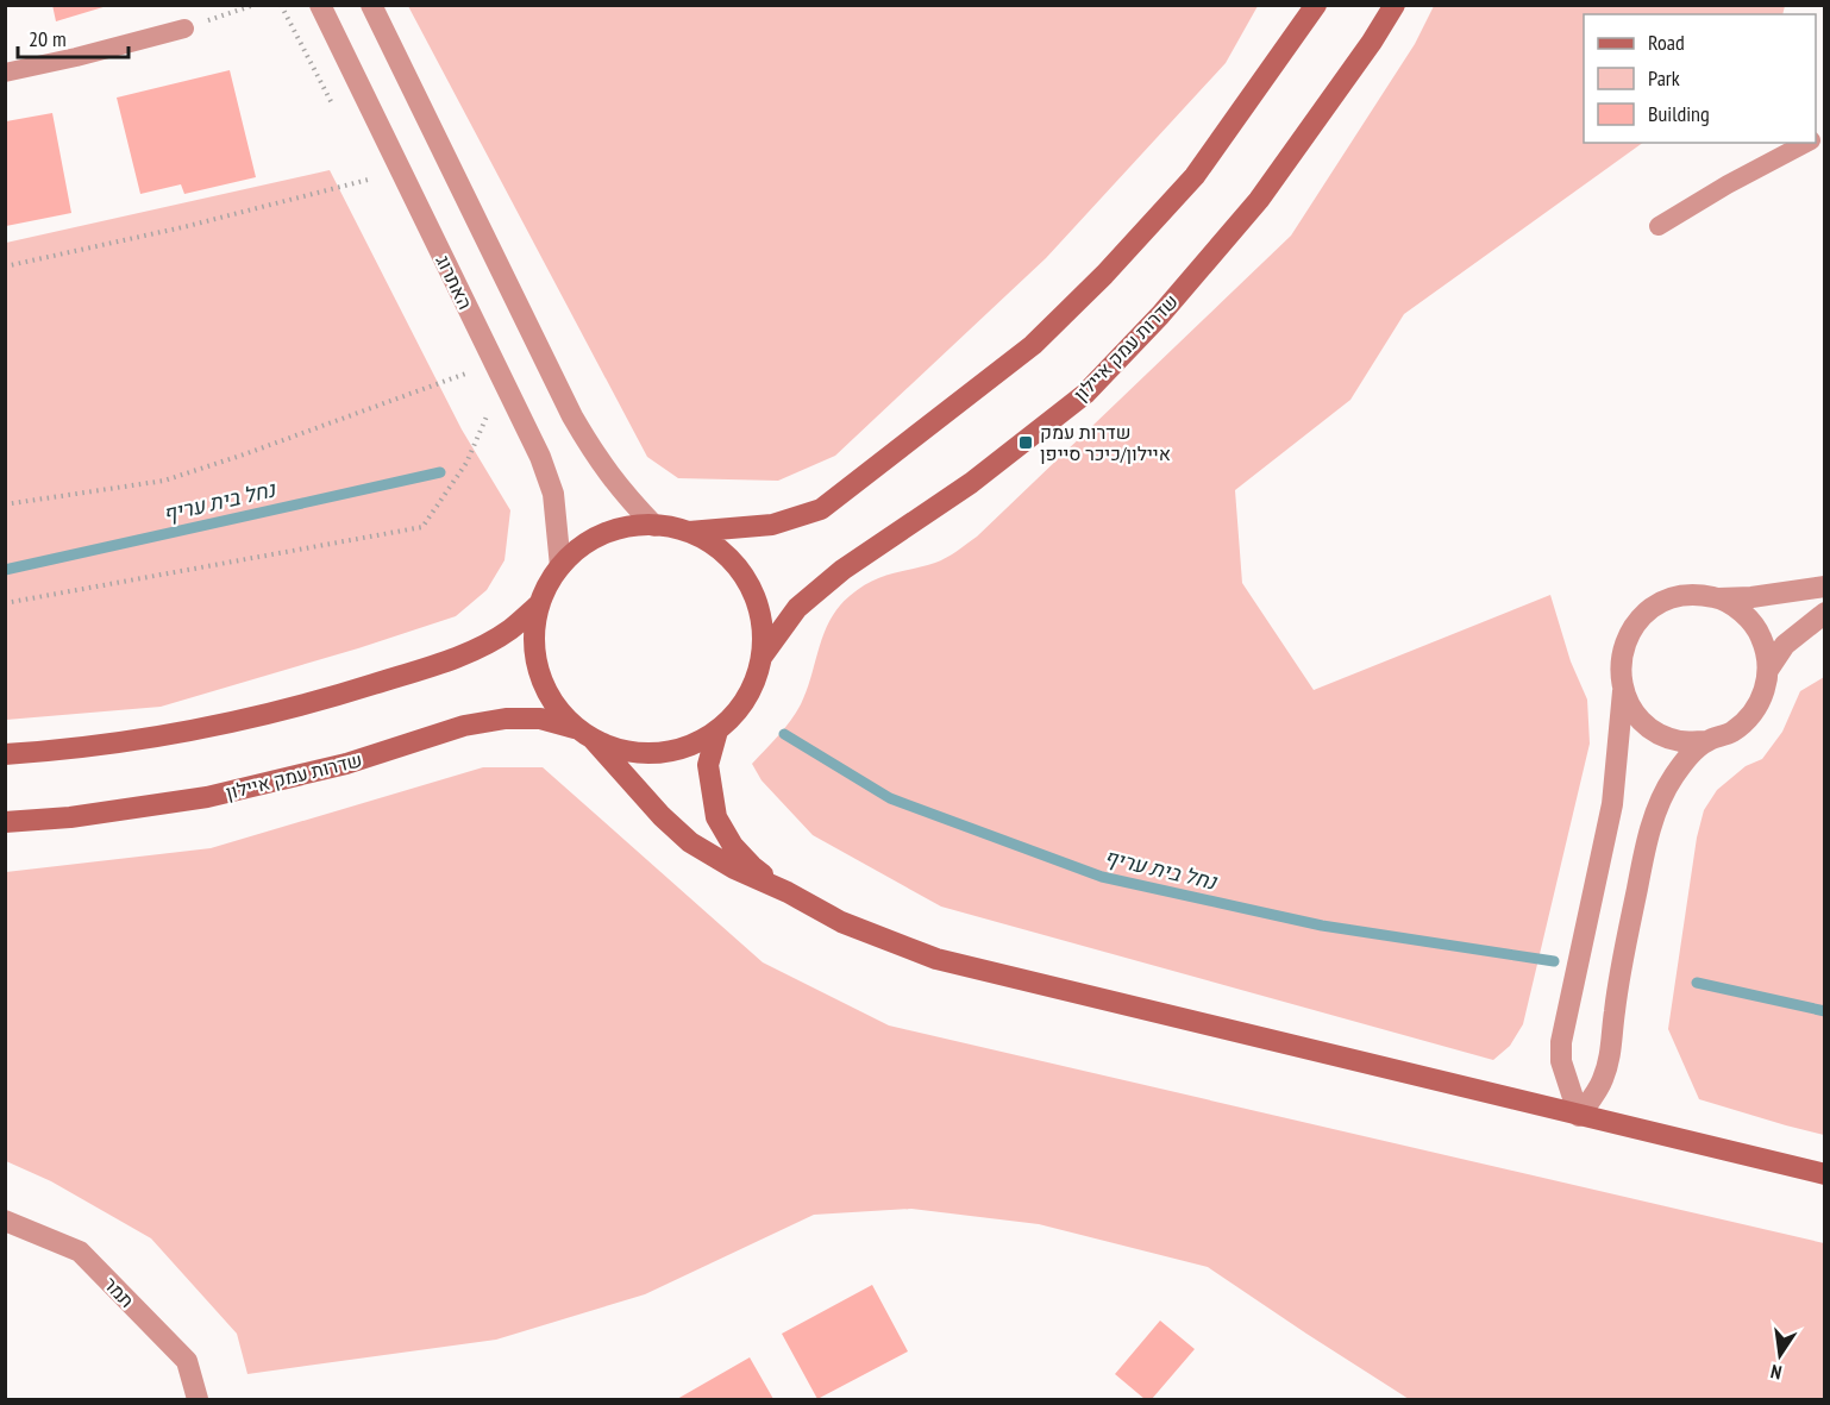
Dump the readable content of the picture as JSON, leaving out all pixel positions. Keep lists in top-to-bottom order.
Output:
{
  "streets": {
    "main road": ["שדרות עמק איילון"],
    "street": ["האתרוג", "תמר"]
  },
  "crossings": [
    ["האתרוג", "שדרות עמק איילון"]
  ],
  "water": ["נחל בית עריף"],
  "places": {
    "transit": ["שדרות עמק איילון/כיכר סייפן"]
  },
  "legend": ["Road", "Park", "Building"],
  "scale_bar": "20 m",
  "north": "bottom"
}
